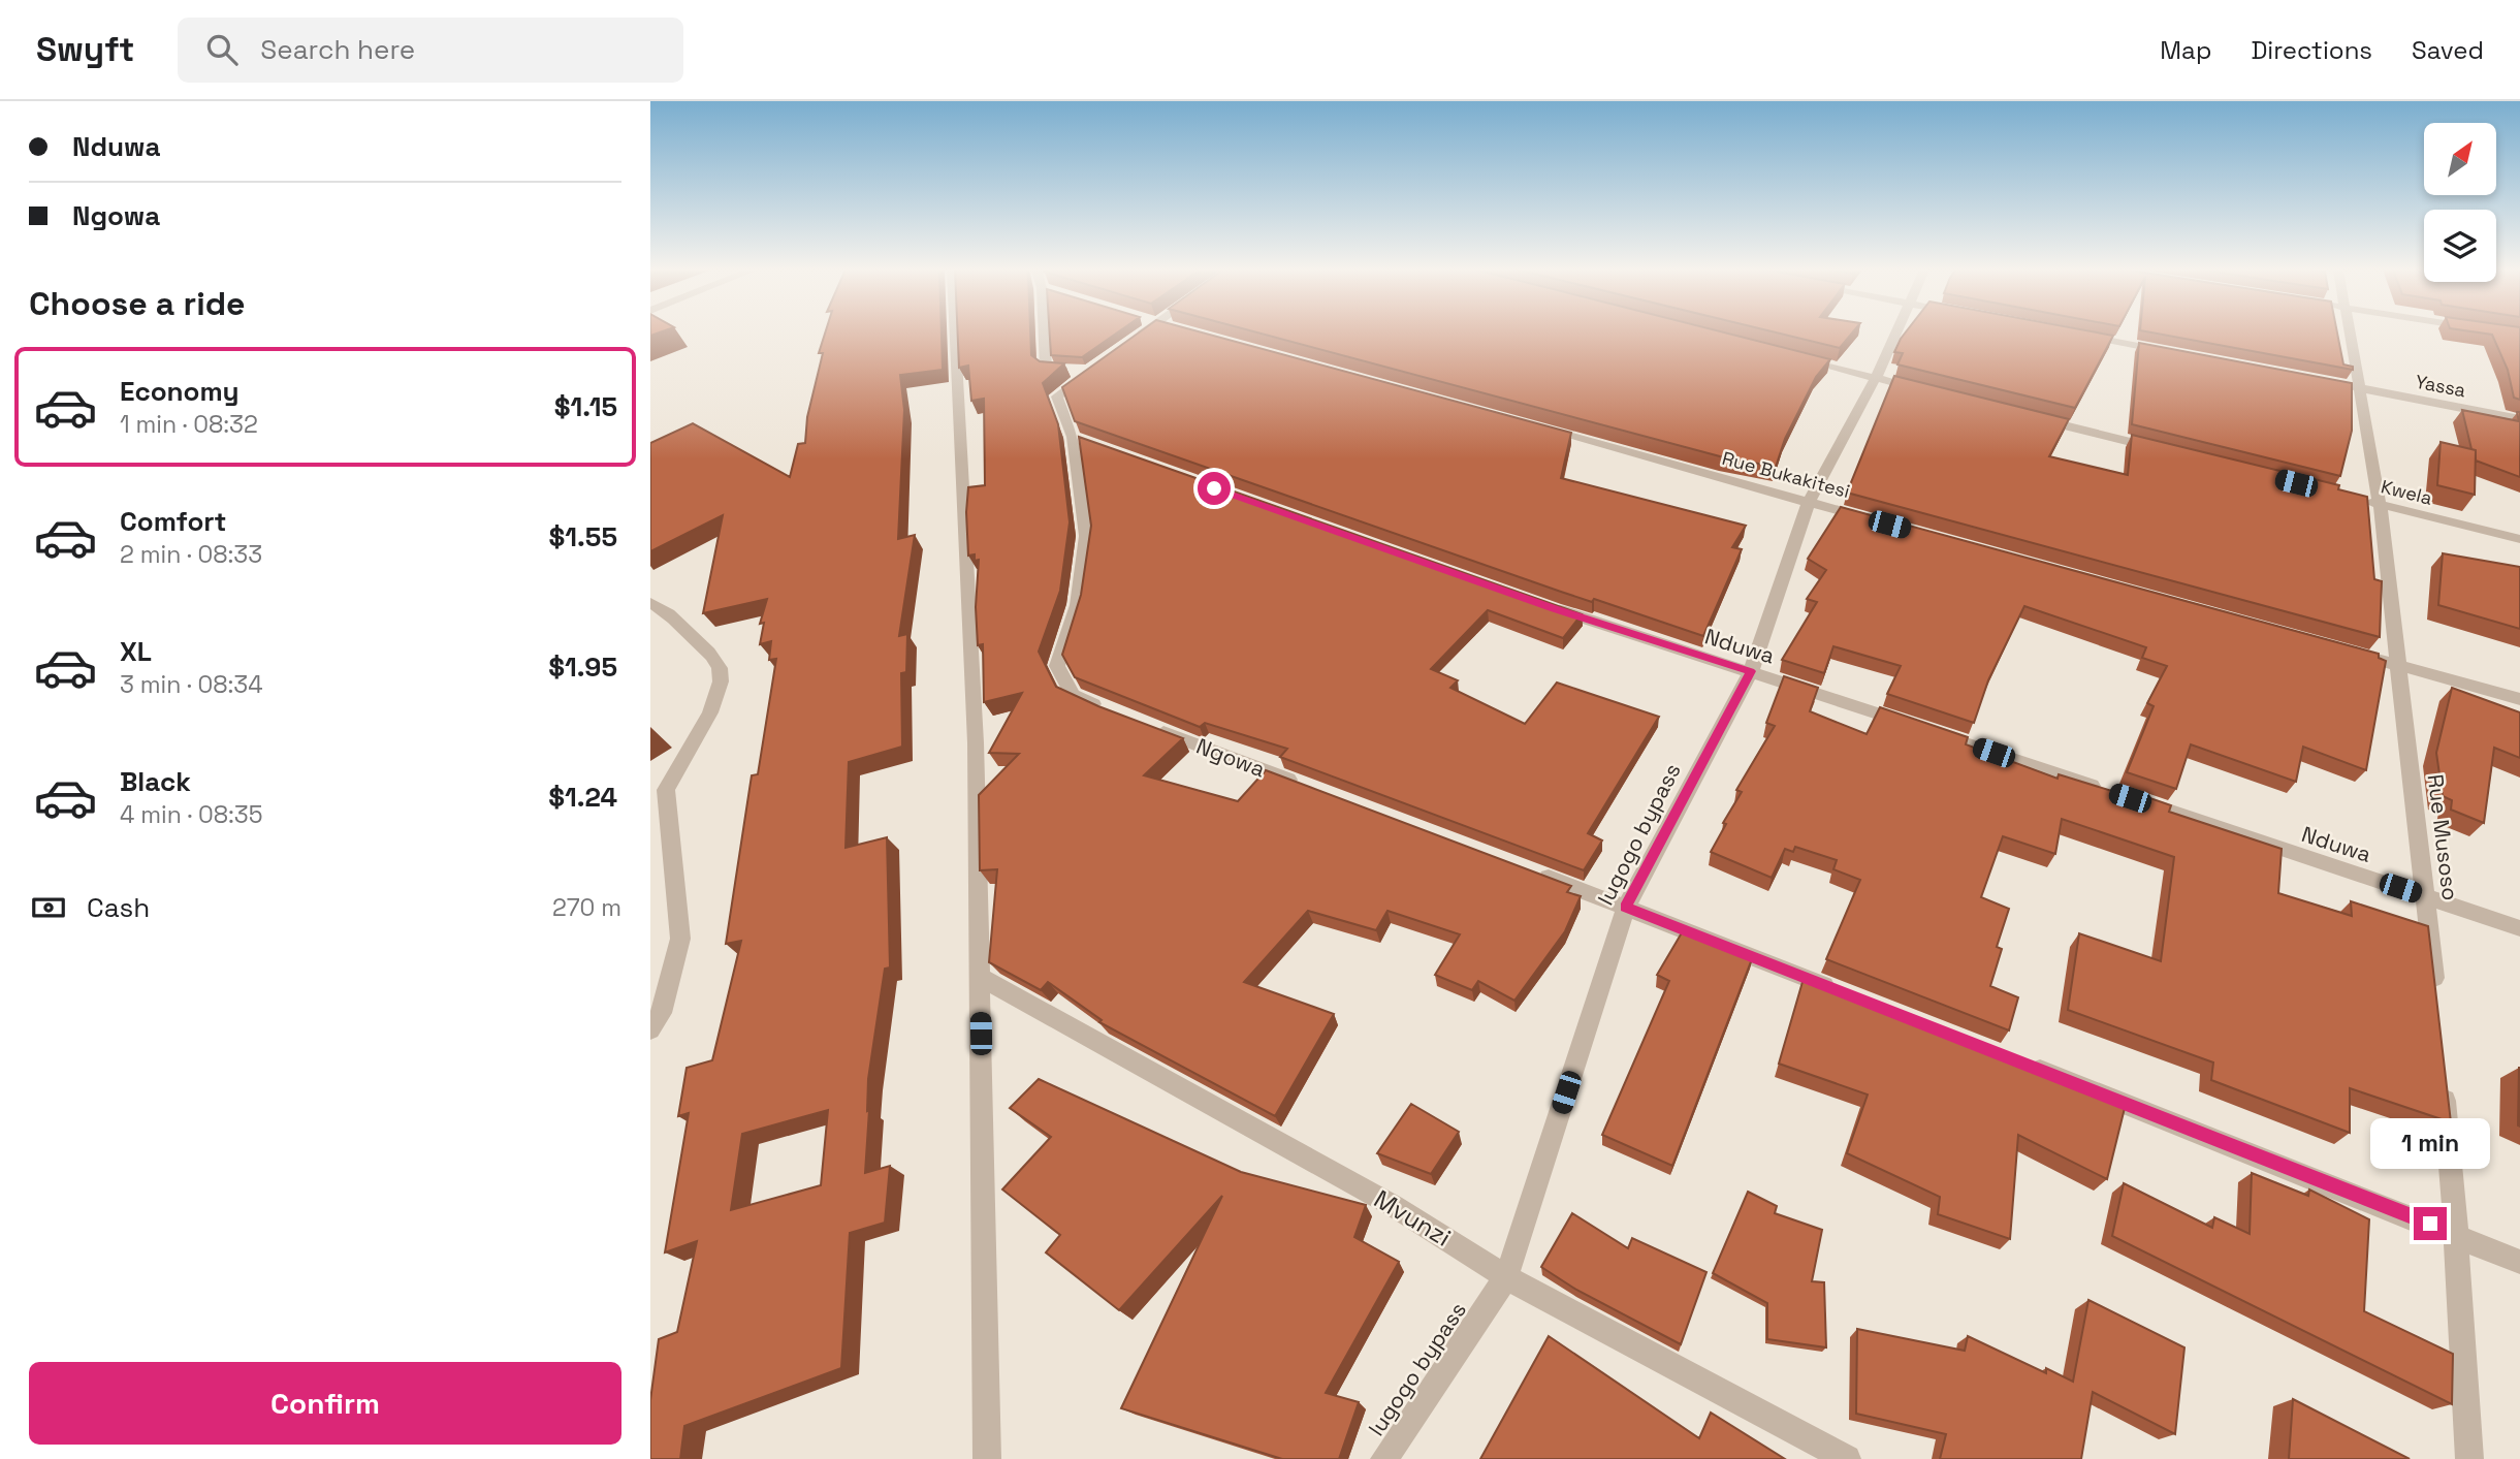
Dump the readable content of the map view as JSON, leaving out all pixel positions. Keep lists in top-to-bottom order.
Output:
{
  "streets": {
    "street": [
      "Yassa",
      "Rue Bukakitesi",
      "Kwela",
      "Nduwa",
      "Ngowa",
      "lugogo bypass",
      "Rue Musoso",
      "Mvunzi"
    ]
  },
  "crossings": [
    ["Yassa", "Rue Musoso"],
    ["Rue Bukakitesi", "lugogo bypass"],
    ["Kwela", "Rue Musoso"],
    ["Nduwa", "lugogo bypass"],
    ["Nduwa", "Rue Musoso"],
    ["lugogo bypass", "Mvunzi"]
  ],
  "north": "top right",
  "page": {
    "header": "Swyft",
    "search": "Search here",
    "nav": ["Map", "Directions", "Saved"],
    "banner": ["Nduwa", "Ngowa"],
    "heading": "Choose a ride",
    "list": [
      {
        "name": "Economy",
        "note": "1 min · 08:32",
        "value": "$1.15"
      },
      {
        "name": "Comfort",
        "note": "2 min · 08:33",
        "value": "$1.55"
      },
      {
        "name": "XL",
        "note": "3 min · 08:34",
        "value": "$1.95"
      },
      {
        "name": "Black",
        "note": "4 min · 08:35",
        "value": "$1.24"
      }
    ],
    "pay": ["Cash", "270 m"],
    "bubble": "1 min",
    "buttons": "Confirm"
  }
}
